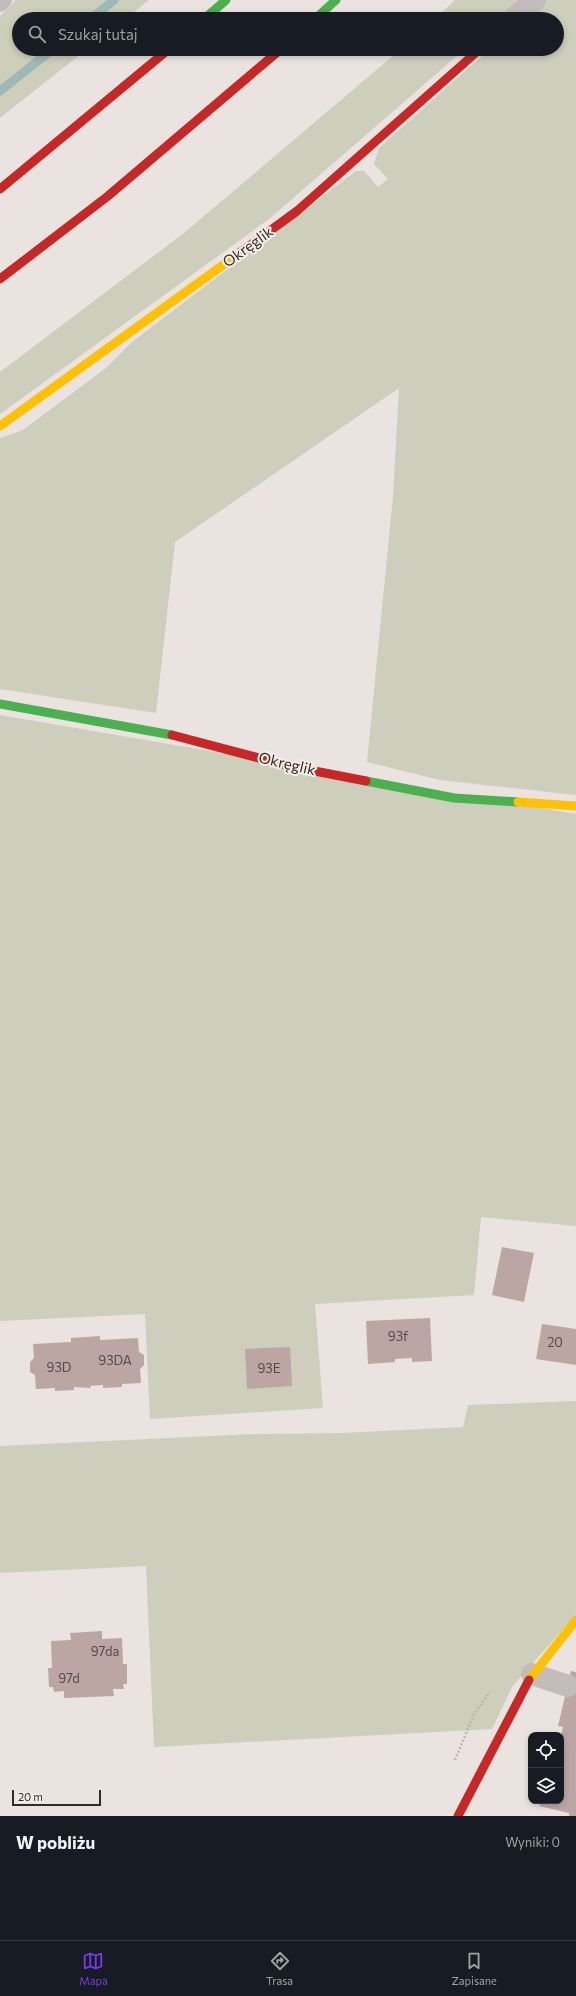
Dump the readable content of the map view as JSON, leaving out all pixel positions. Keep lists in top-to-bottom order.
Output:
{
  "streets": {
    "main road": ["Okręglik"]
  },
  "house_numbers": [
    "93f",
    "20",
    "93DA",
    "93D",
    "93E",
    "97da",
    "97d"
  ],
  "scale_bar": "20 m",
  "page": {
    "search": "Szukaj tutaj",
    "scale": "20 m",
    "heading": ["W pobliżu", "Wyniki: 0"],
    "nav": ["Mapa", "Trasa", "Zapisane"]
  }
}
